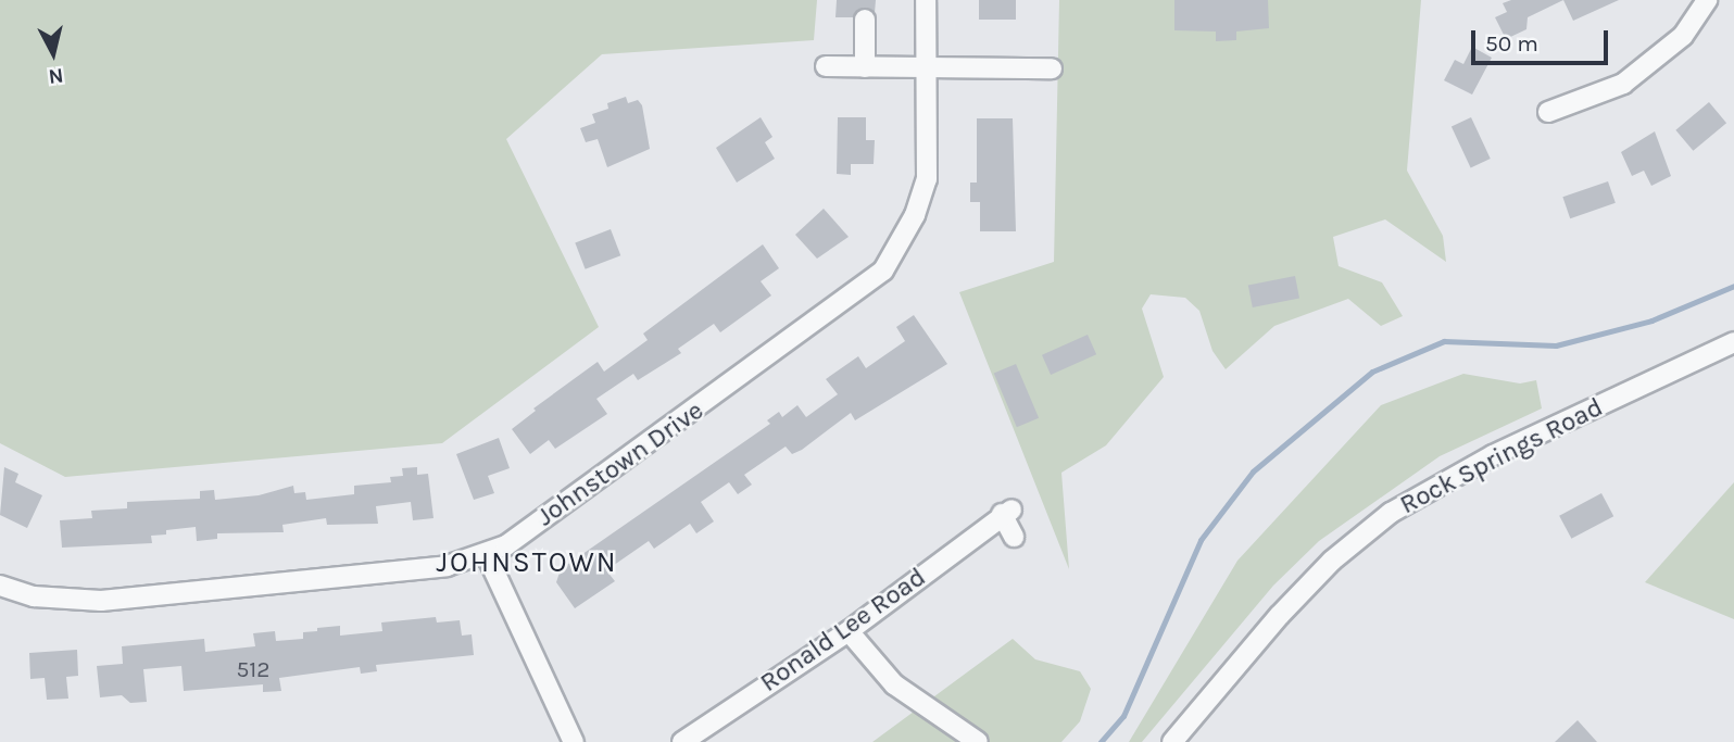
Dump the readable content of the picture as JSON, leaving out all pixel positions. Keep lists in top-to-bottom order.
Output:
{
  "streets": {
    "street": ["Rock Springs Road", "Johnstown Drive", "Ronald Lee Road"]
  },
  "districts": ["JOHNSTOWN"],
  "house_numbers": ["512"],
  "scale_bar": "50 m",
  "north": "bottom"
}
